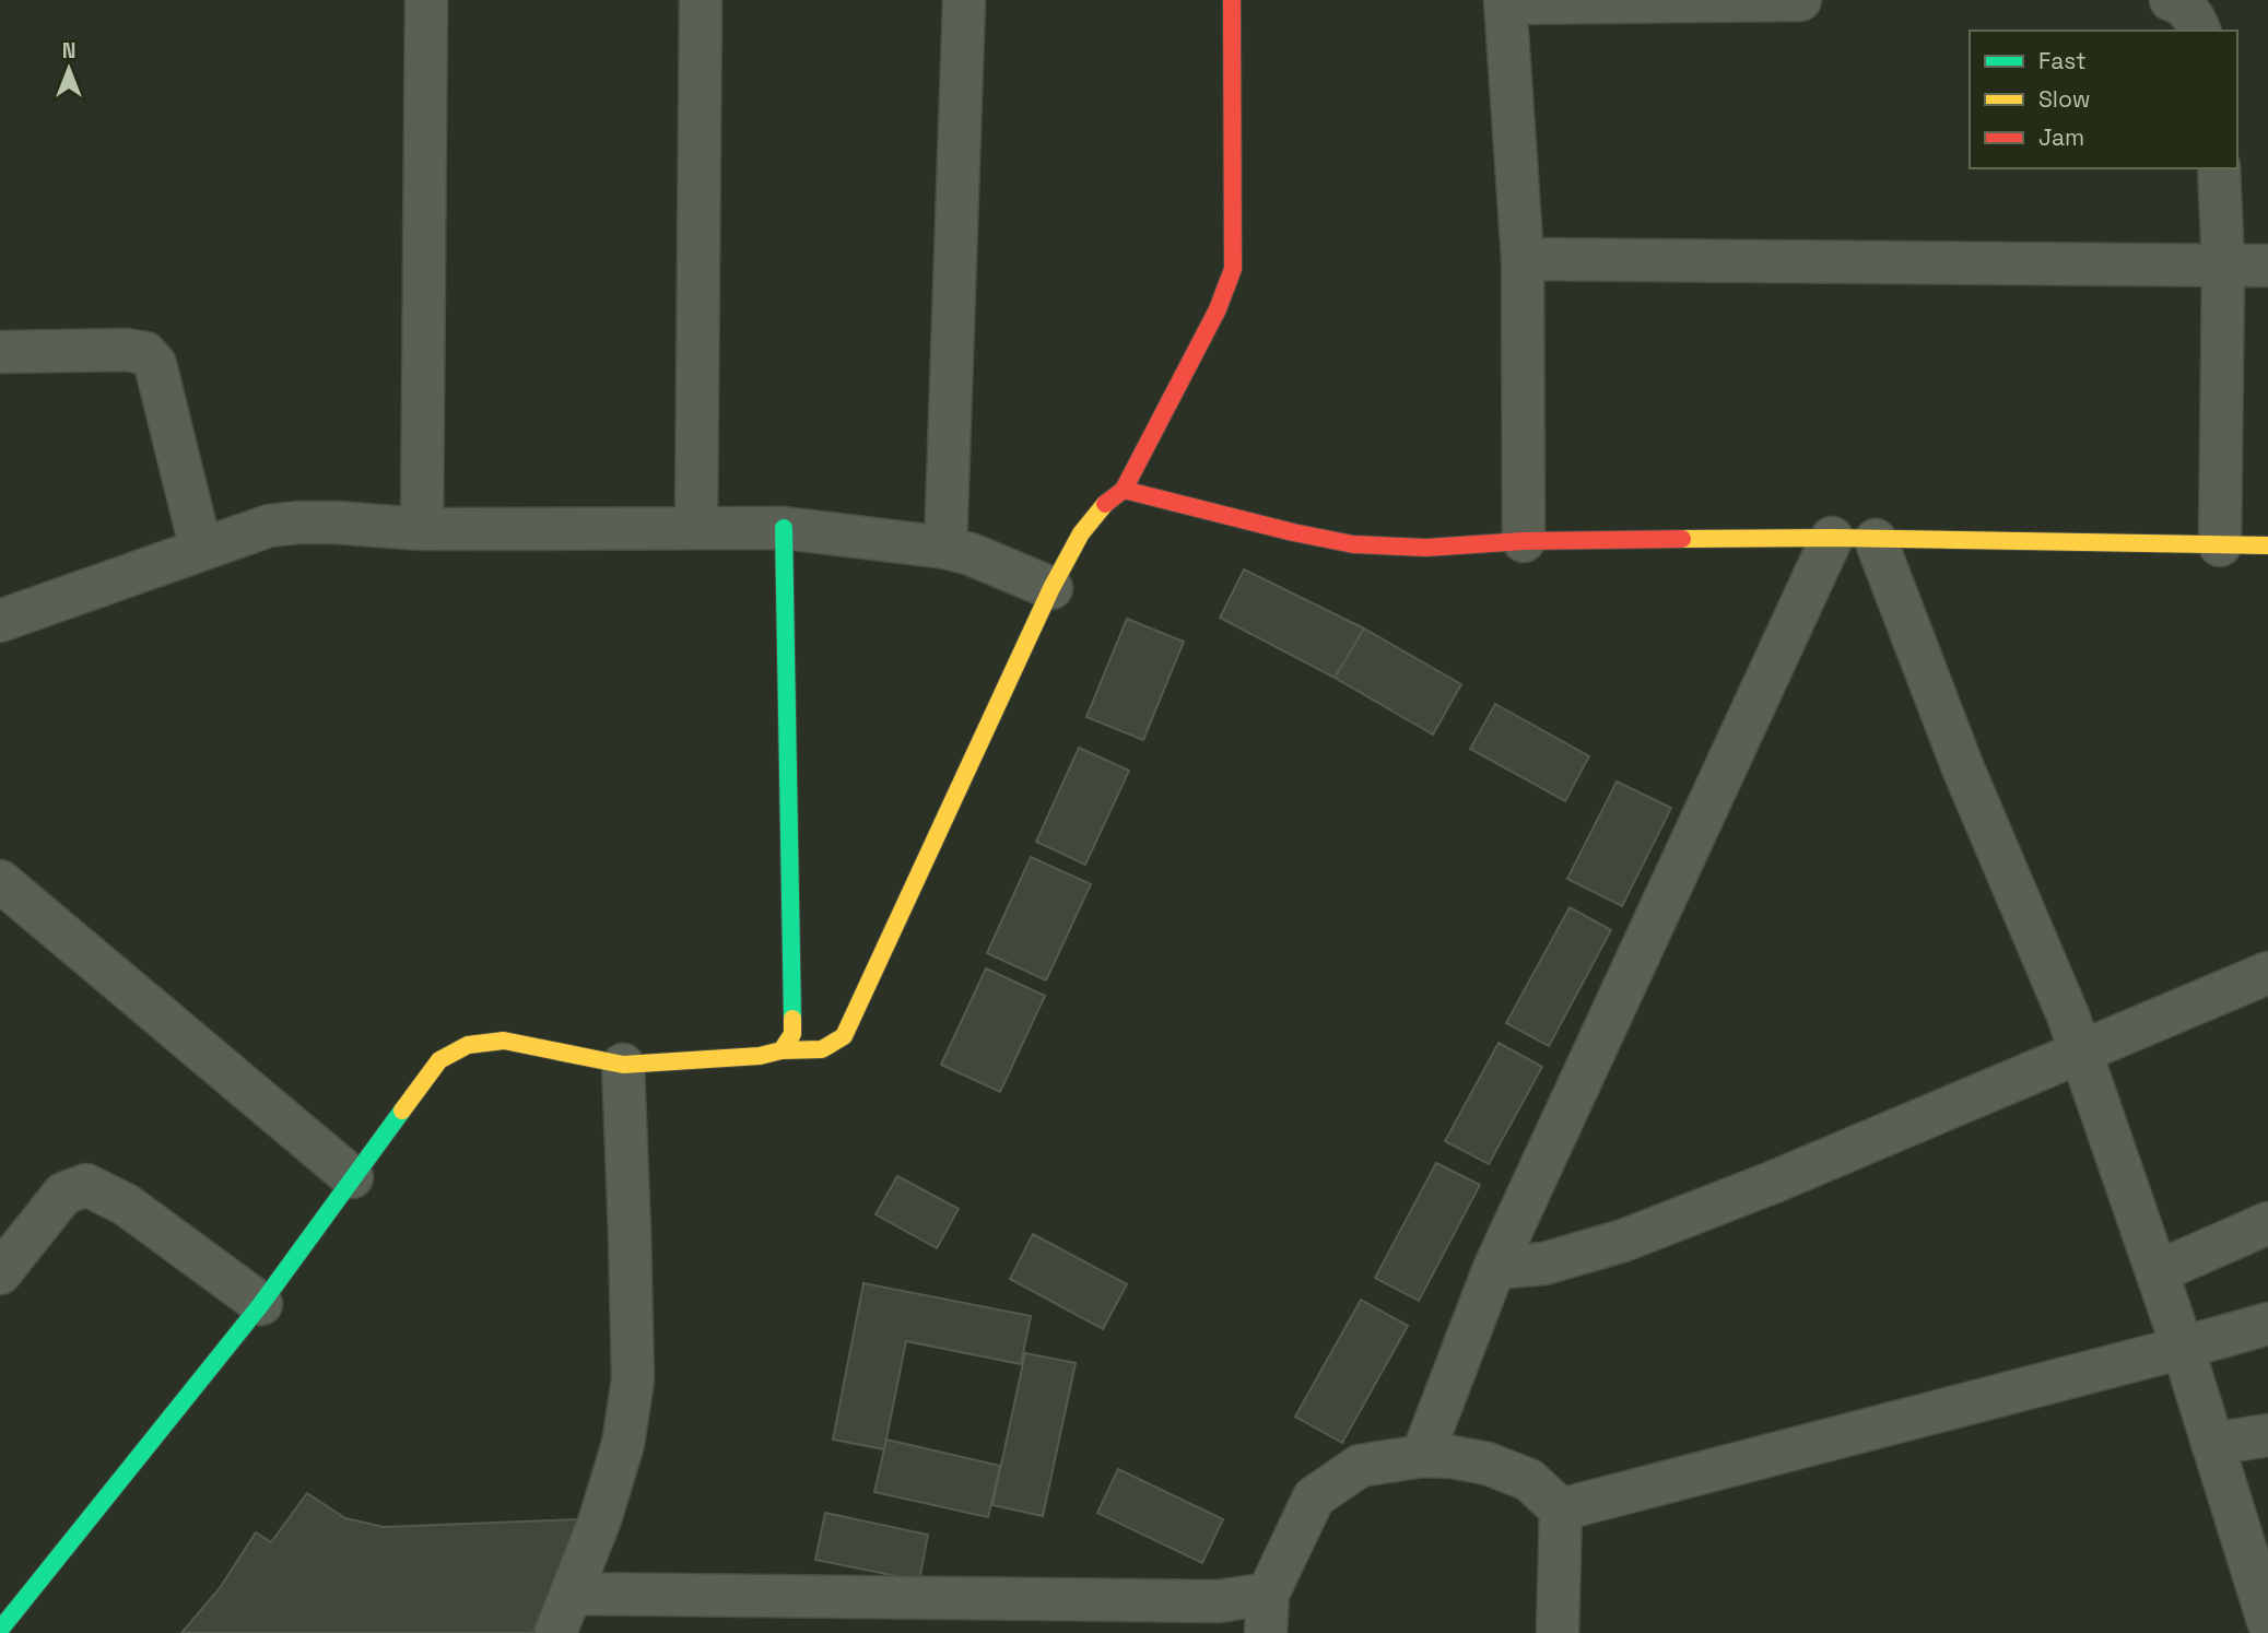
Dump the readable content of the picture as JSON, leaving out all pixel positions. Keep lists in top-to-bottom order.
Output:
{
  "legend": ["Fast", "Slow", "Jam"],
  "north": "top"
}
